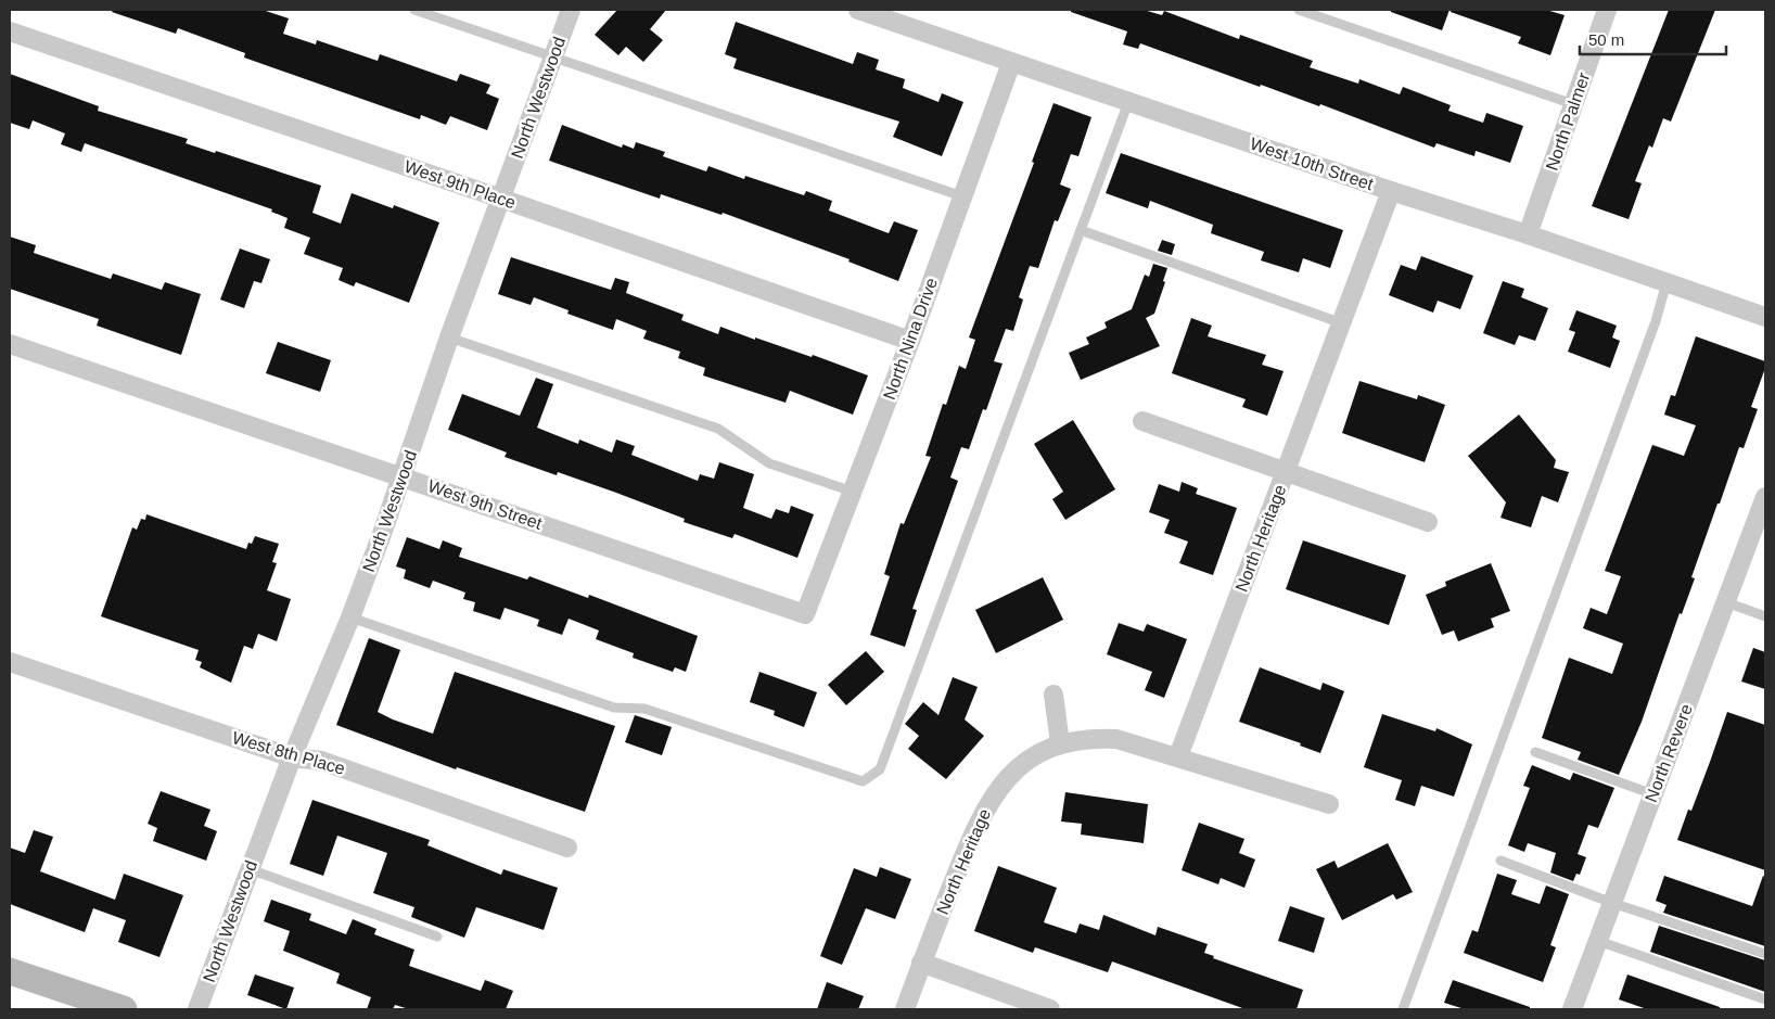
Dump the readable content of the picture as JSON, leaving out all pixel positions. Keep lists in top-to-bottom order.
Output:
{
  "streets": {
    "street": [
      "North Westwood",
      "North Palmer",
      "West 10th Street",
      "West 9th Place",
      "North Nina Drive",
      "West 9th Street",
      "North Heritage",
      "West 8th Place",
      "North Revere"
    ]
  },
  "crossings": [
    ["North Westwood", "West 9th Place"],
    ["North Westwood", "West 9th Street"],
    ["North Westwood", "West 8th Place"],
    ["North Palmer", "West 10th Street"],
    ["West 10th Street", "North Nina Drive"],
    ["West 10th Street", "North Heritage"],
    ["West 9th Place", "North Nina Drive"],
    ["North Nina Drive", "West 9th Street"]
  ],
  "scale_bar": "50 m"
}
